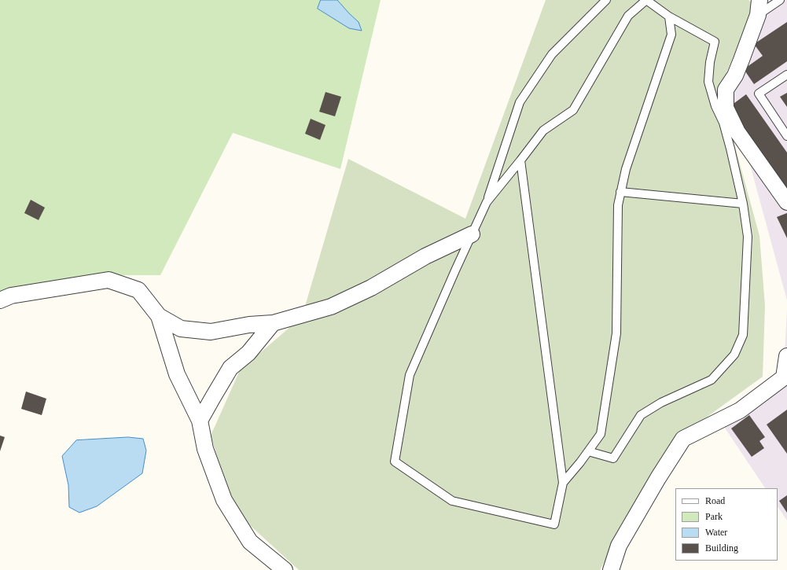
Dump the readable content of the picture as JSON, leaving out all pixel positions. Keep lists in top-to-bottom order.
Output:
{
  "legend": [
    "Road",
    "Park",
    "Water",
    "Building"
  ]
}
